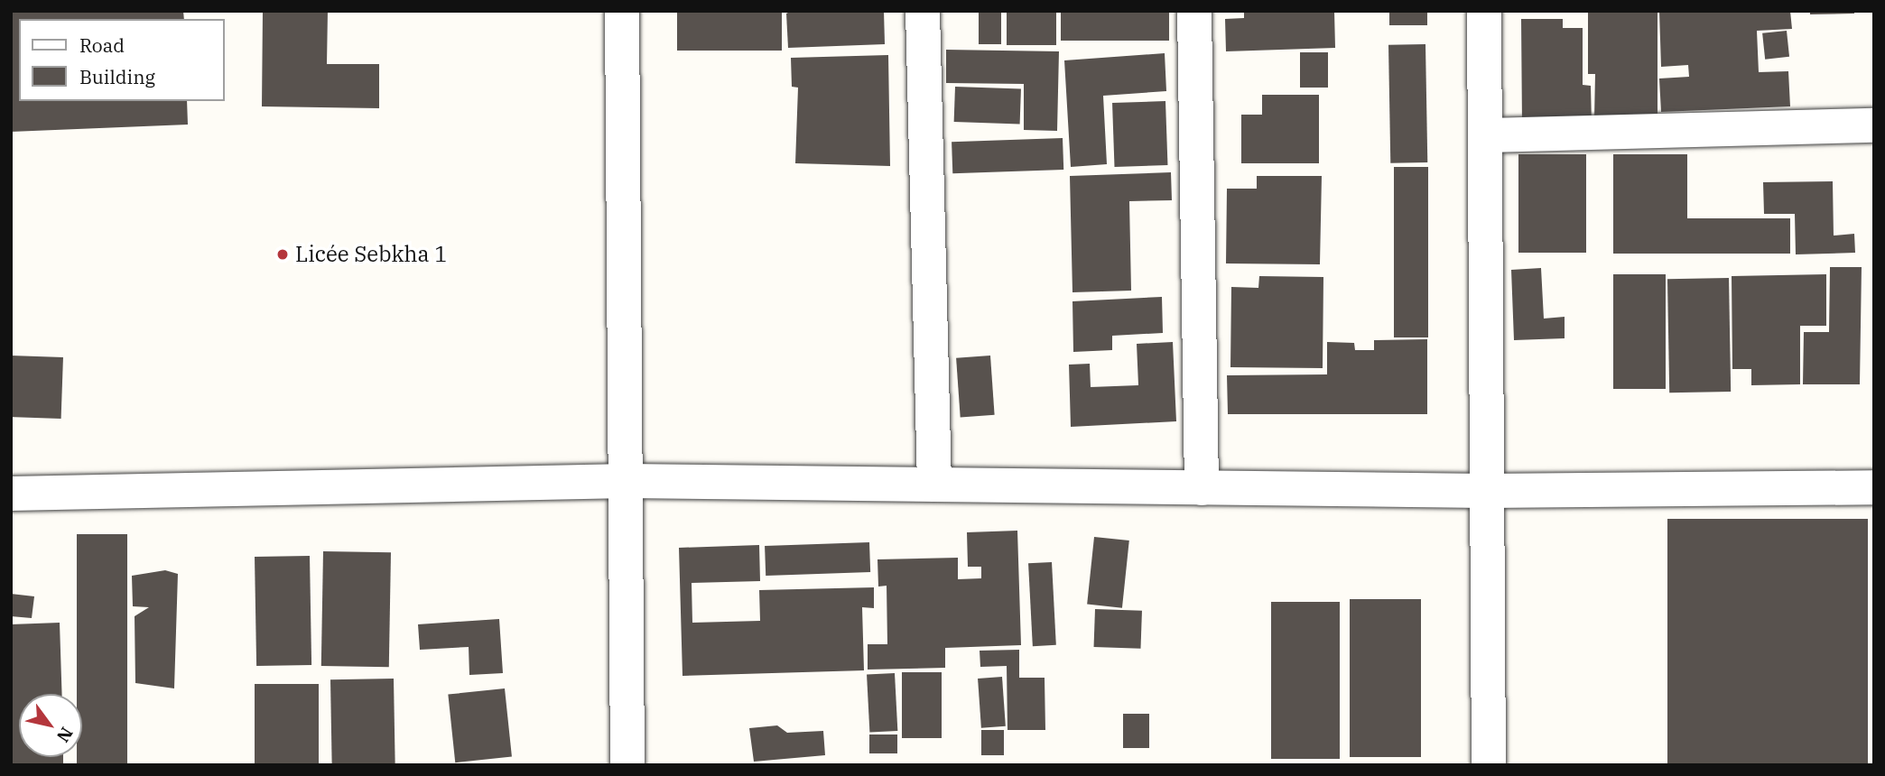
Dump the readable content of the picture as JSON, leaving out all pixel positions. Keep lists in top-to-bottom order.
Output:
{
  "places": ["Licée Sebkha 1"],
  "legend": ["Road", "Building"],
  "north": "bottom right"
}
